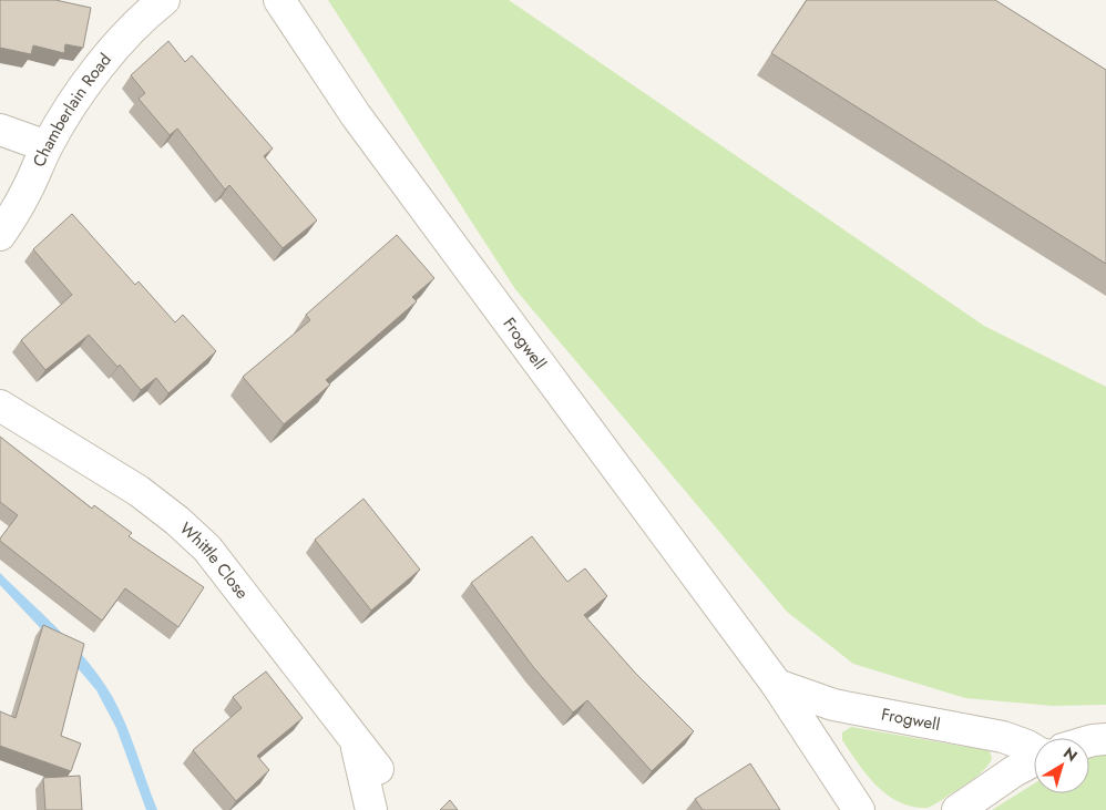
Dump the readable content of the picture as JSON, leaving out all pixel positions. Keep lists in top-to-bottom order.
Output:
{
  "streets": {
    "street": ["Chamberlain Road", "Frogwell", "Whittle Close"]
  },
  "north": "top right"
}
